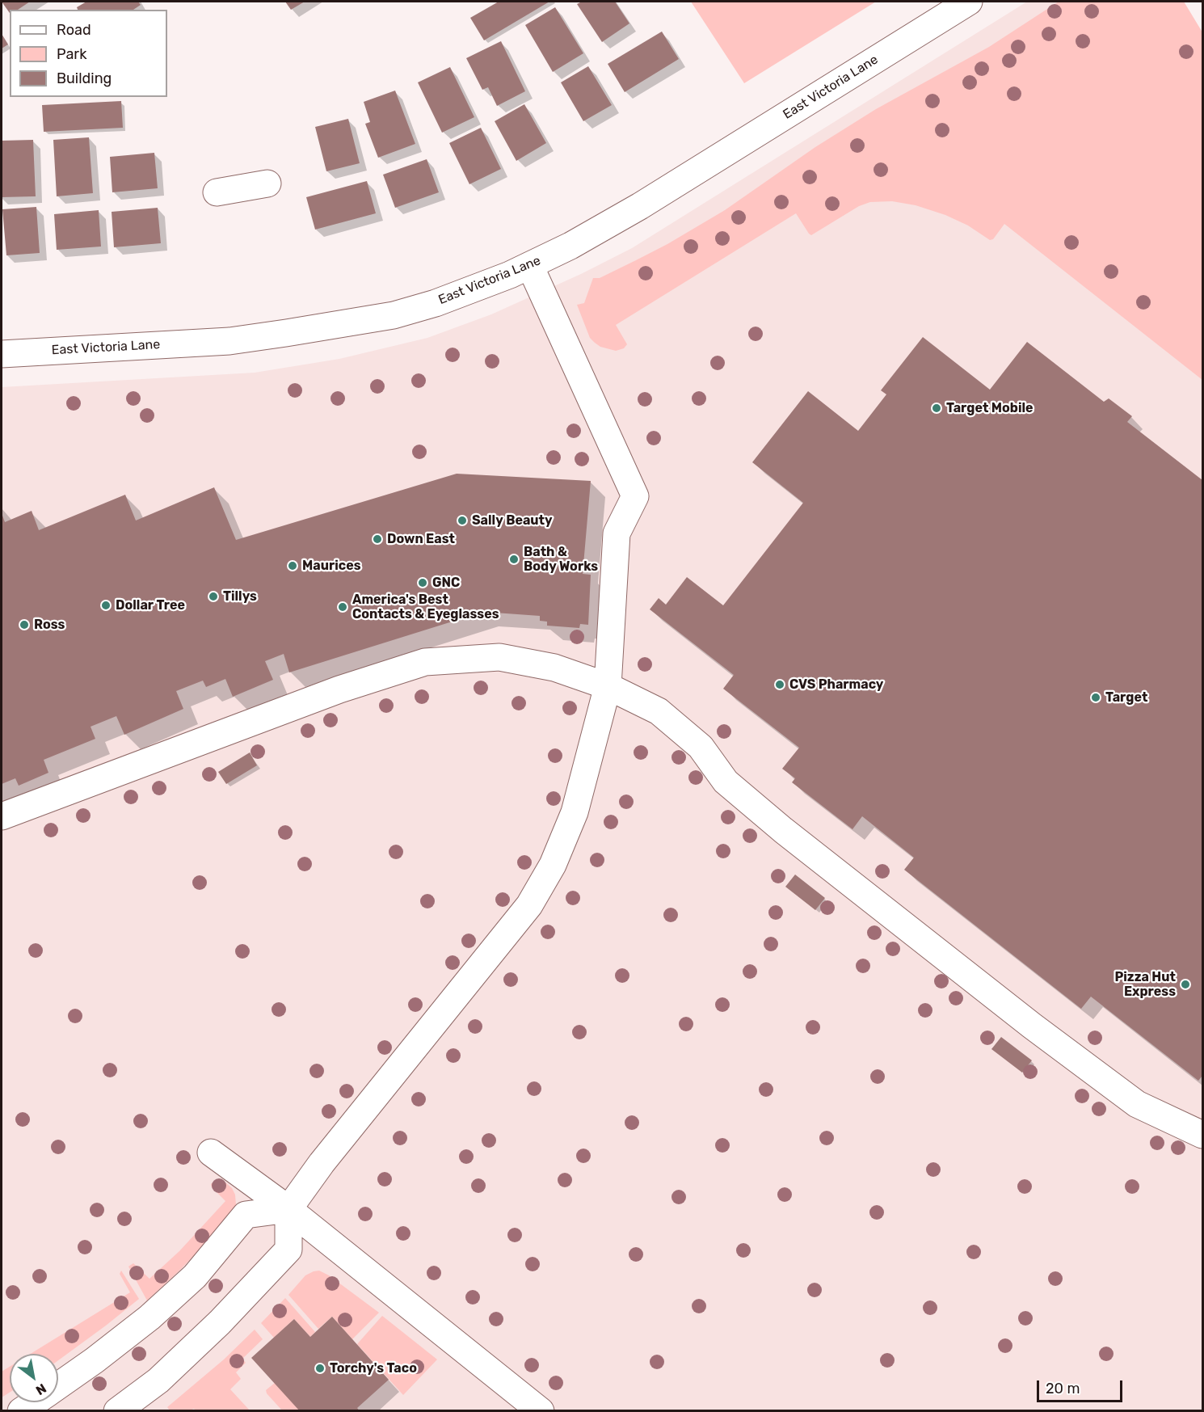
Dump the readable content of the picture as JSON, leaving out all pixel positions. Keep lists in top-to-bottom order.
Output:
{
  "streets": {
    "street": ["East Victoria Lane"]
  },
  "places": [
    "Target Mobile",
    "Sally Beauty",
    "Down East",
    "Bath & Body Works",
    "Maurices",
    "GNC",
    "Tillys",
    "Dollar Tree",
    "America's Best Contacts & Eyeglasses",
    "Ross",
    "CVS Pharmacy",
    "Target",
    "Pizza Hut Express",
    "Torchy's Taco"
  ],
  "legend": ["Road", "Park", "Building"],
  "scale_bar": "20 m",
  "north": "bottom right"
}
